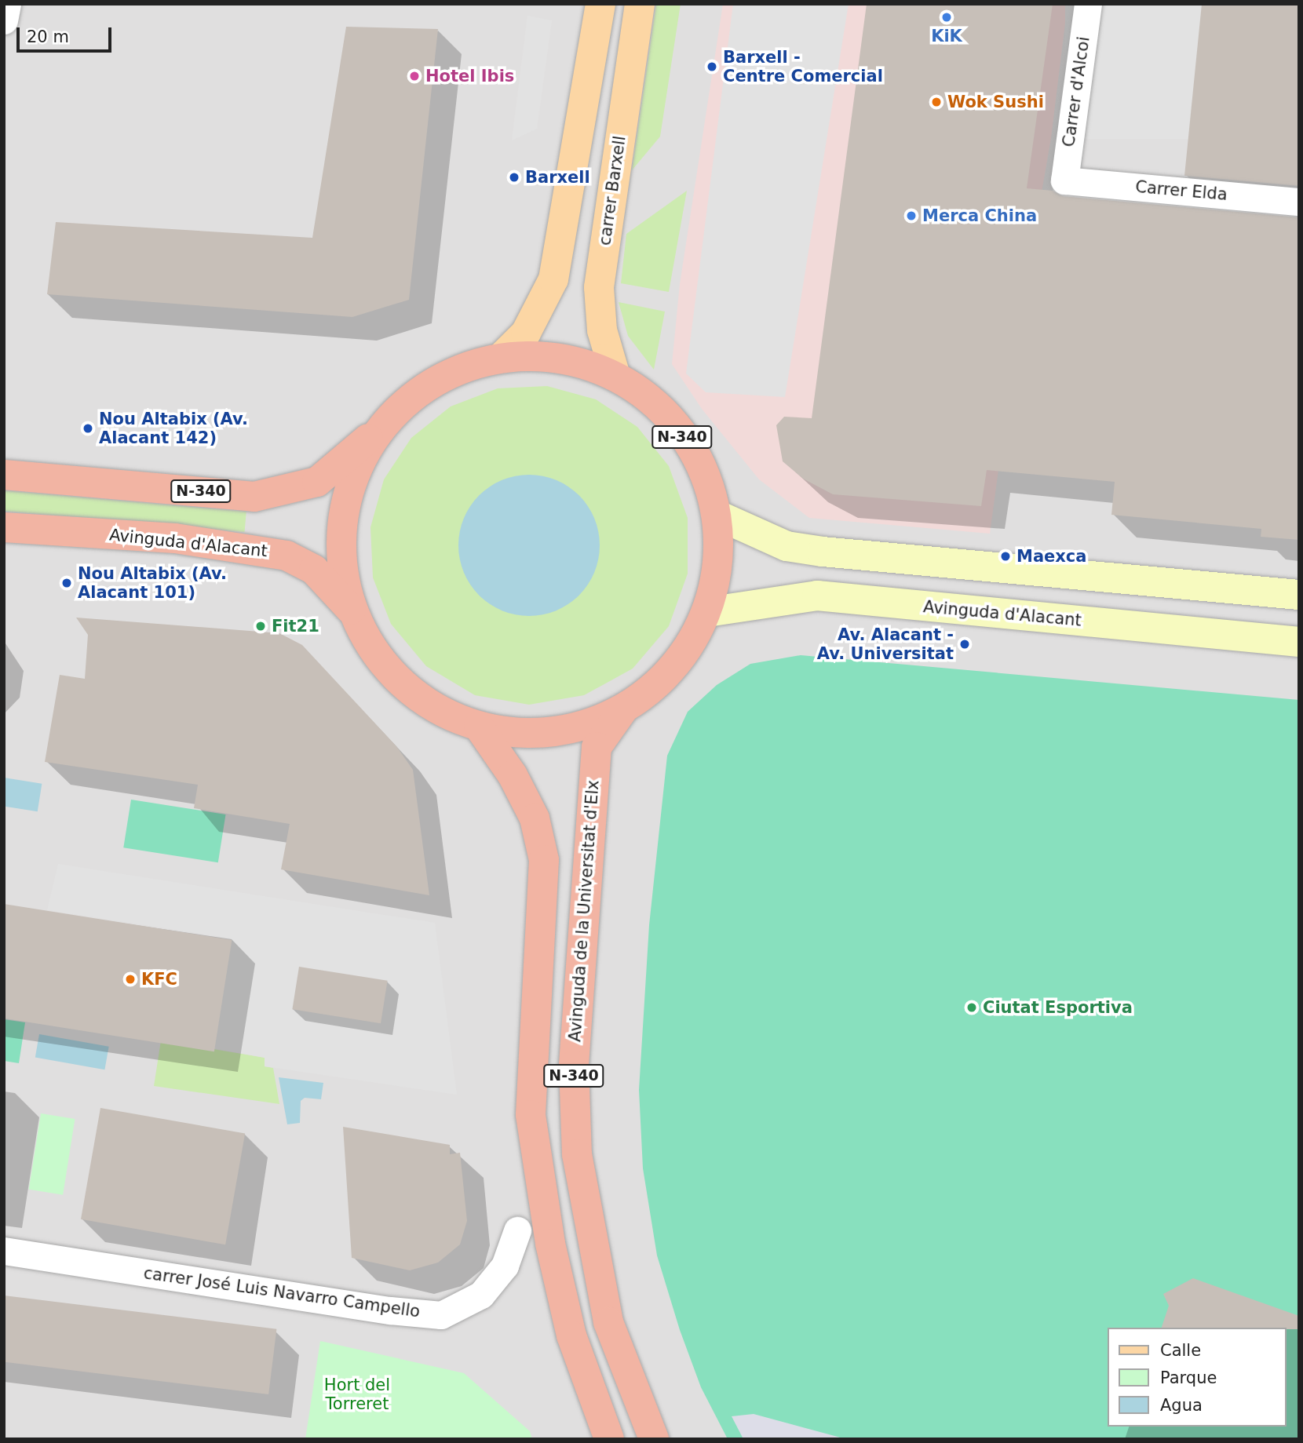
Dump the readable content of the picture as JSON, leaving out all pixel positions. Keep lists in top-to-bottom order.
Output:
{
  "streets": {
    "highway": ["N-340", "Avinguda d'Alacant", "Avinguda de la Universitat d'Elx"],
    "main road": ["carrer Barxell"],
    "street": ["Carrer d'Alcoi", "Carrer Elda", "carrer José Luis Navarro Campello"]
  },
  "crossings": [
    ["Carrer d'Alcoi", "Carrer Elda"],
    ["carrer Barxell", "N-340"],
    ["N-340", "Avinguda d'Alacant"],
    ["N-340", "Avinguda de la Universitat d'Elx"]
  ],
  "parks": ["Hort del Torreret"],
  "places": [
    "KiK",
    "Barxell - Centre Comercial",
    "Hotel Ibis",
    "Wok Sushi",
    "Barxell",
    "Merca China",
    "Nou Altabix (Av. Alacant 142)",
    "Maexca",
    "Nou Altabix (Av. Alacant 101)",
    "Fit21",
    "Av. Alacant - Av. Universitat",
    "KFC",
    "Ciutat Esportiva"
  ],
  "legend": ["Calle", "Parque", "Agua"],
  "scale_bar": "20 m"
}
